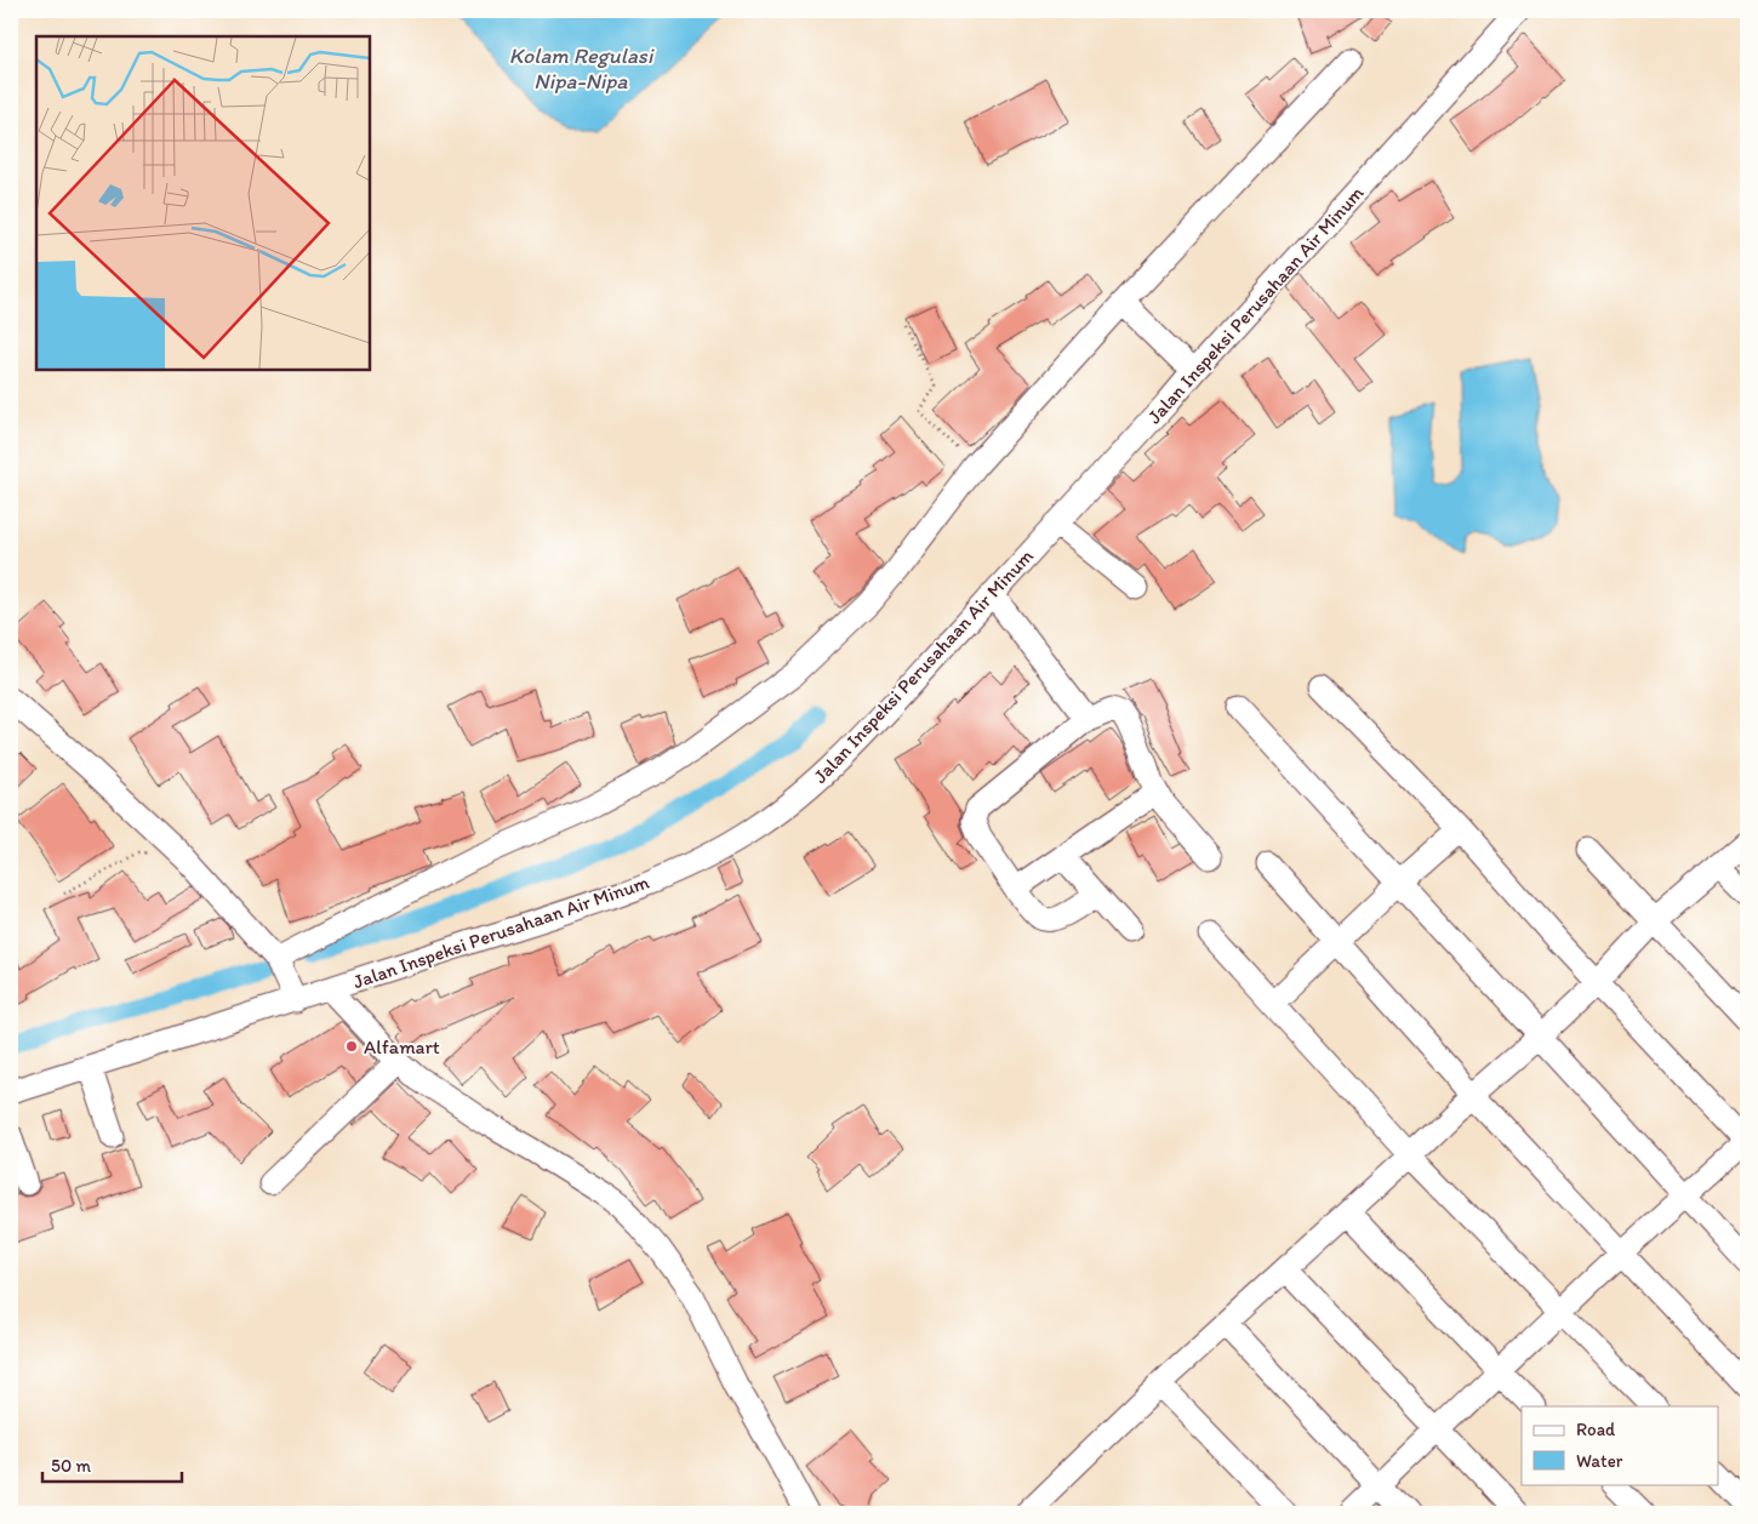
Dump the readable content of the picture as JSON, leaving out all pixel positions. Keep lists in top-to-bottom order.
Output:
{
  "streets": {
    "street": ["Jalan Inspeksi Perusahaan Air Minum"]
  },
  "water": ["Kolam Regulasi Nipa-Nipa"],
  "places": ["Alfamart"],
  "legend": ["Road", "Water"],
  "scale_bar": "50 m"
}
